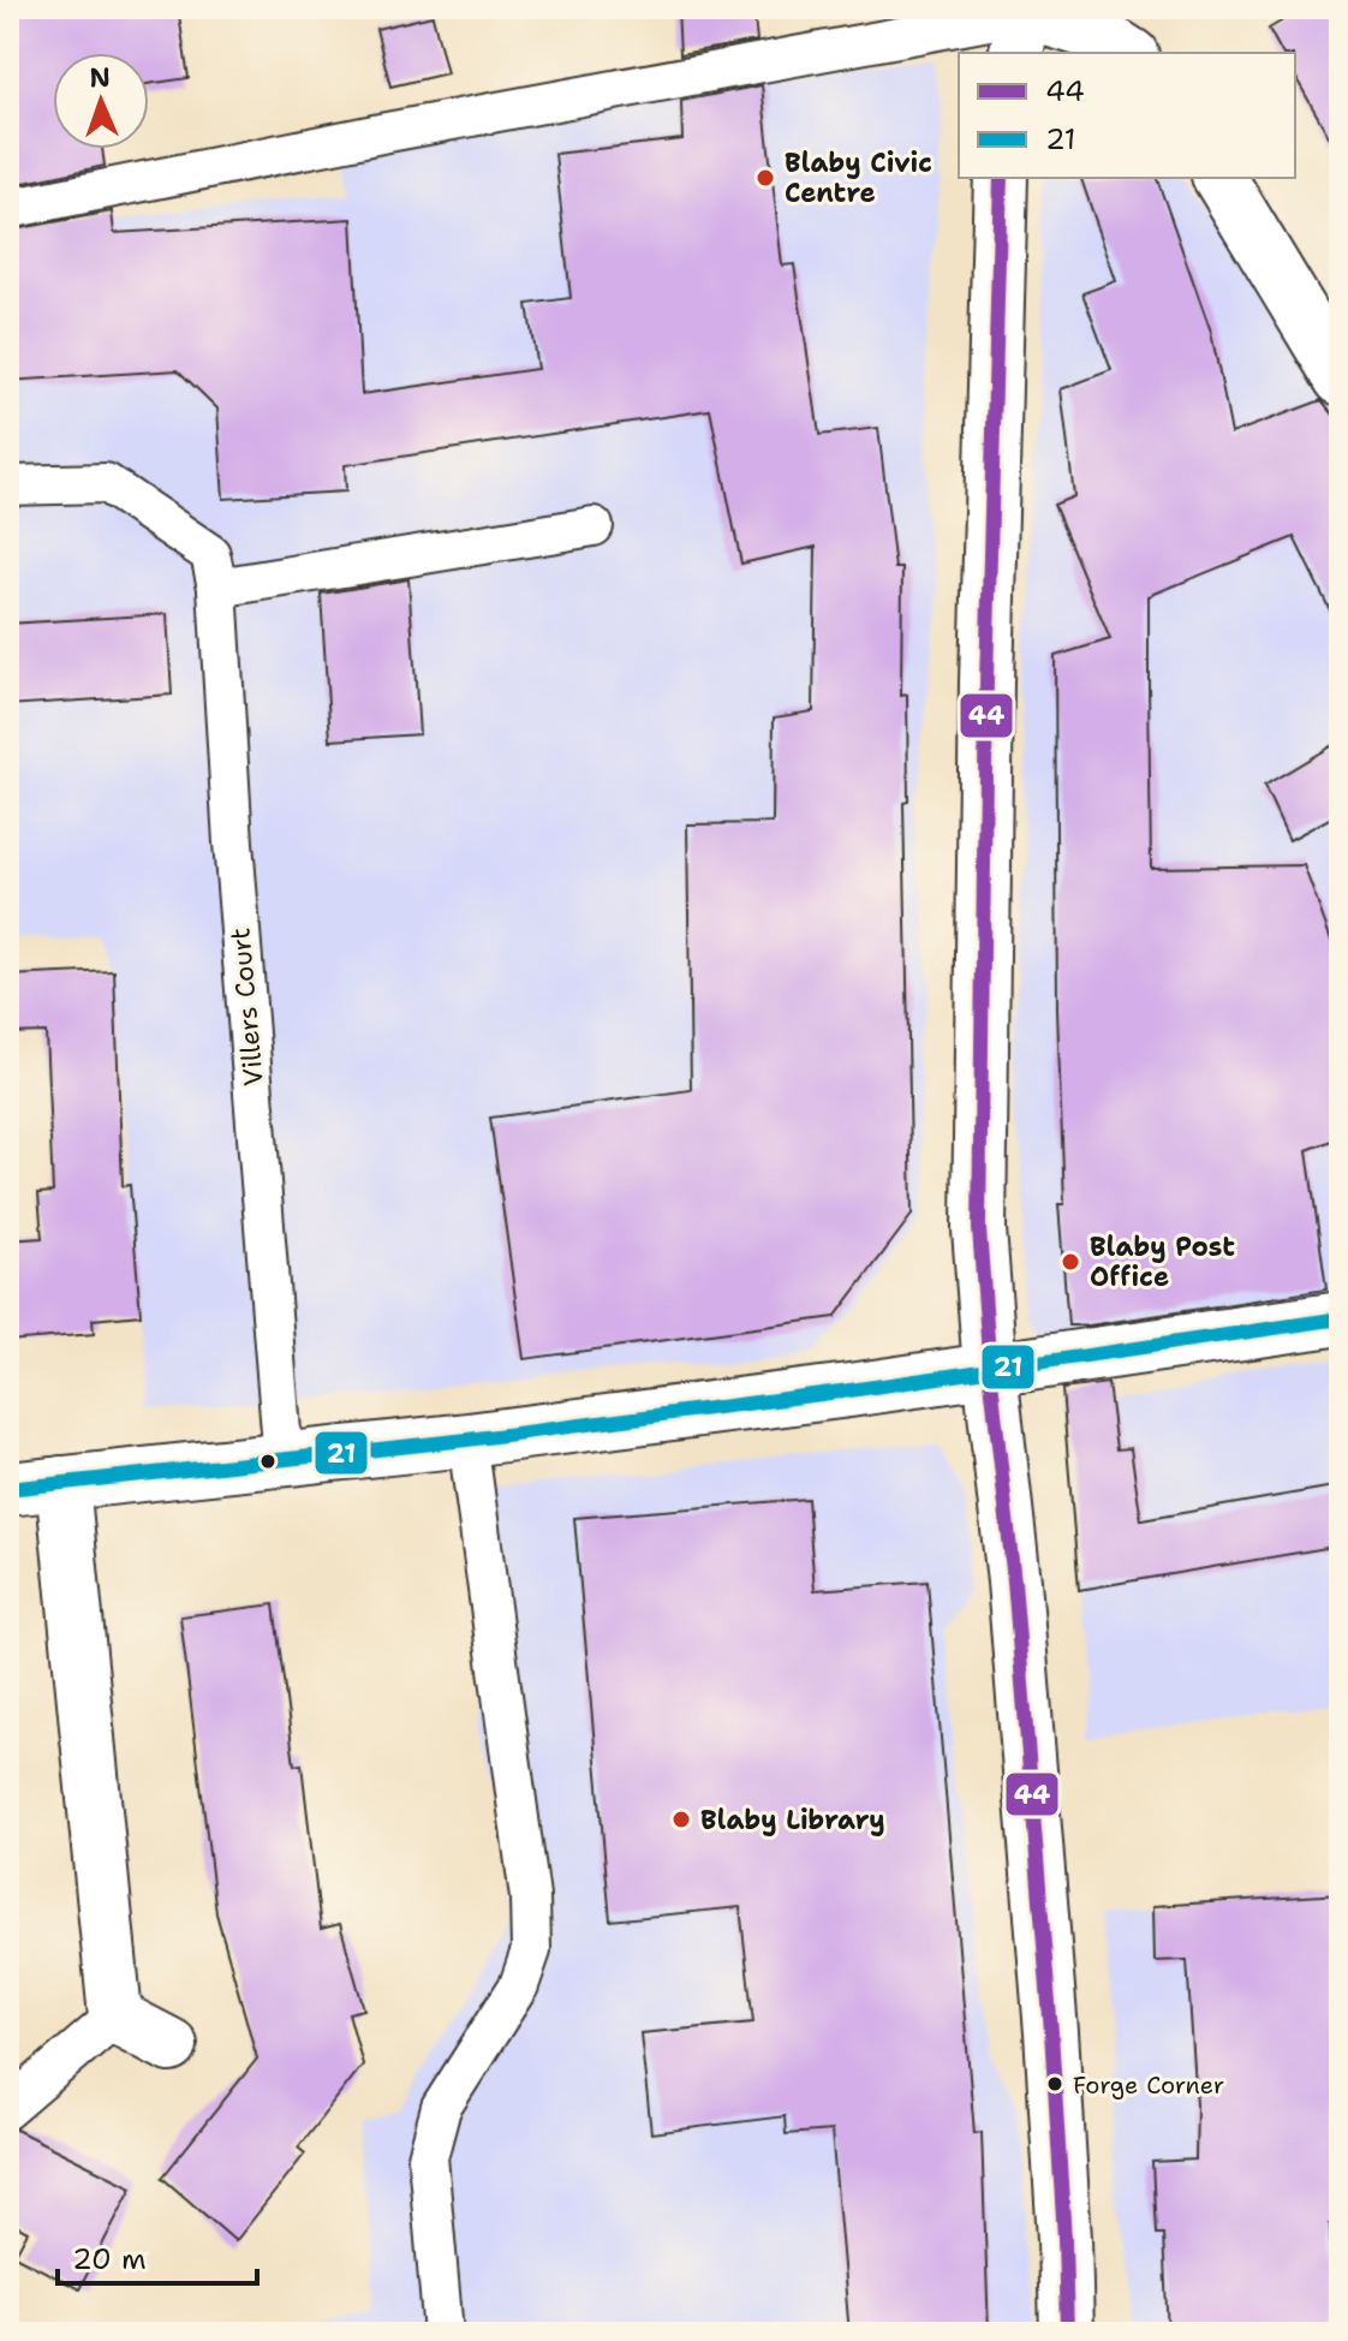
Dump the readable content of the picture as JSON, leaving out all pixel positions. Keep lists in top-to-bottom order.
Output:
{
  "streets": {
    "lane": ["Villers Court"]
  },
  "places": [
    "Blaby Civic Centre",
    "Blaby Post Office",
    "Blaby Library",
    "Forge Corner"
  ],
  "lines": ["transit line 44", "transit line 21"],
  "legend": ["44", "21"],
  "scale_bar": "20 m",
  "north": "top"
}
